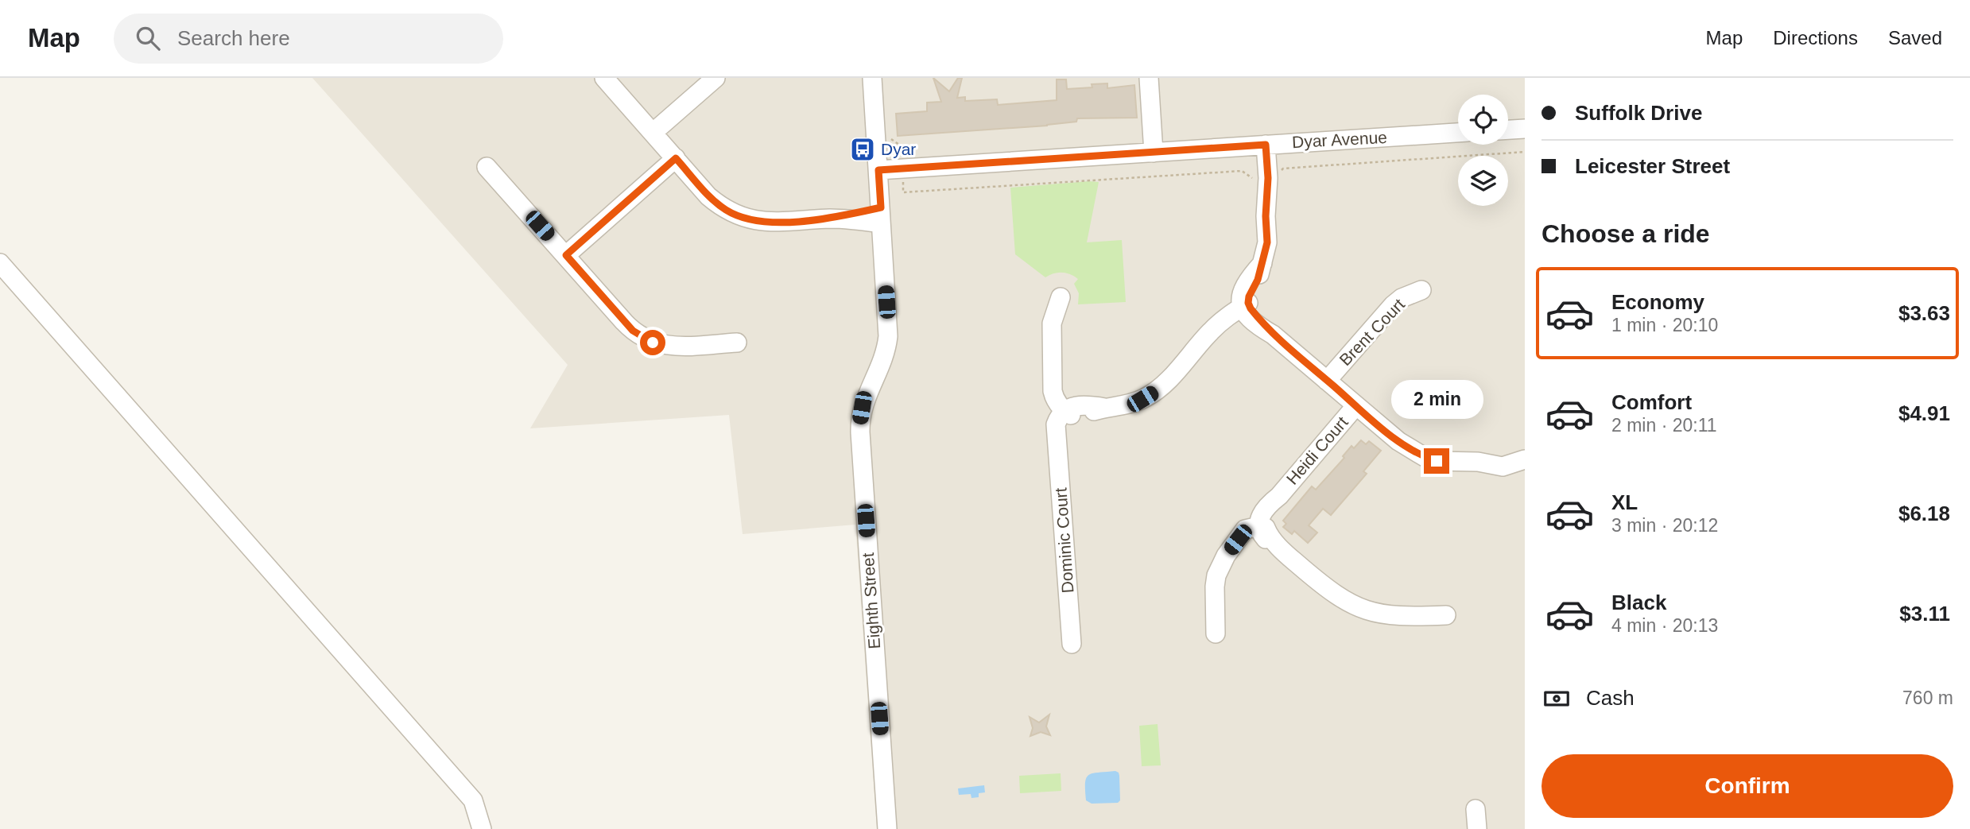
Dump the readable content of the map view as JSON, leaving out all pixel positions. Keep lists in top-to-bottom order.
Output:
{
  "streets": {
    "street": [
      "Dyar Avenue",
      "Brent Court",
      "Heidi Court",
      "Dominic Court",
      "Eighth Street"
    ]
  },
  "crossings": [
    ["Dyar Avenue", "Eighth Street"]
  ],
  "places": {
    "bus stop": ["Dyar"]
  },
  "page": {
    "header": "Map",
    "search": "Search here",
    "nav": ["Map", "Directions", "Saved"],
    "banner": ["Suffolk Drive", "Leicester Street"],
    "heading": "Choose a ride",
    "list": [
      {
        "name": "Economy",
        "note": "1 min · 20:10",
        "value": "$3.63"
      },
      {
        "name": "Comfort",
        "note": "2 min · 20:11",
        "value": "$4.91"
      },
      {
        "name": "XL",
        "note": "3 min · 20:12",
        "value": "$6.18"
      },
      {
        "name": "Black",
        "note": "4 min · 20:13",
        "value": "$3.11"
      }
    ],
    "bubble": "2 min",
    "pay": ["Cash", "760 m"],
    "buttons": "Confirm"
  }
}
